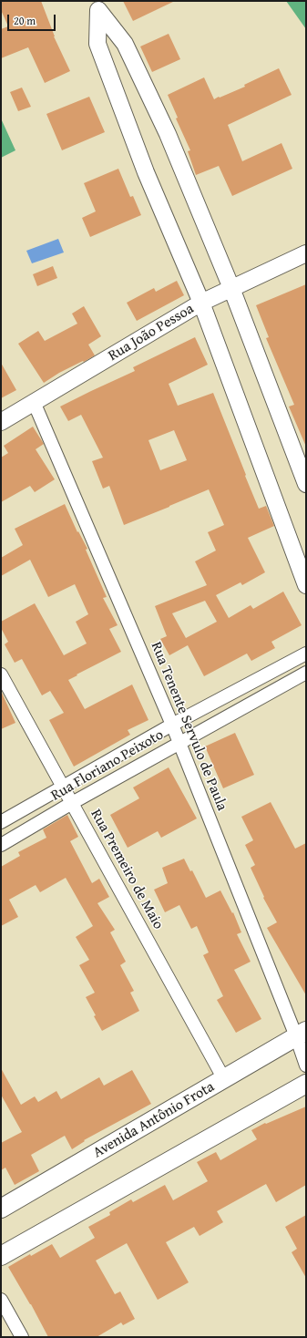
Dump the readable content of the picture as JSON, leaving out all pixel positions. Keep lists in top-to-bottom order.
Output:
{
  "streets": {
    "main road": ["Avenida Antônio Frota"],
    "street": [
      "Rua João Pessoa",
      "Rua Tenente Servulo de Paula",
      "Rua Floriano Peixoto",
      "Rua Premeiro de Maio"
    ]
  },
  "crossings": [
    ["Rua João Pessoa", "Rua Tenente Servulo de Paula"],
    ["Rua Tenente Servulo de Paula", "Rua Floriano Peixoto"],
    ["Rua Tenente Servulo de Paula", "Avenida Antônio Frota"],
    ["Rua Floriano Peixoto", "Rua Premeiro de Maio"],
    ["Rua Premeiro de Maio", "Avenida Antônio Frota"]
  ],
  "scale_bar": "20 m"
}
